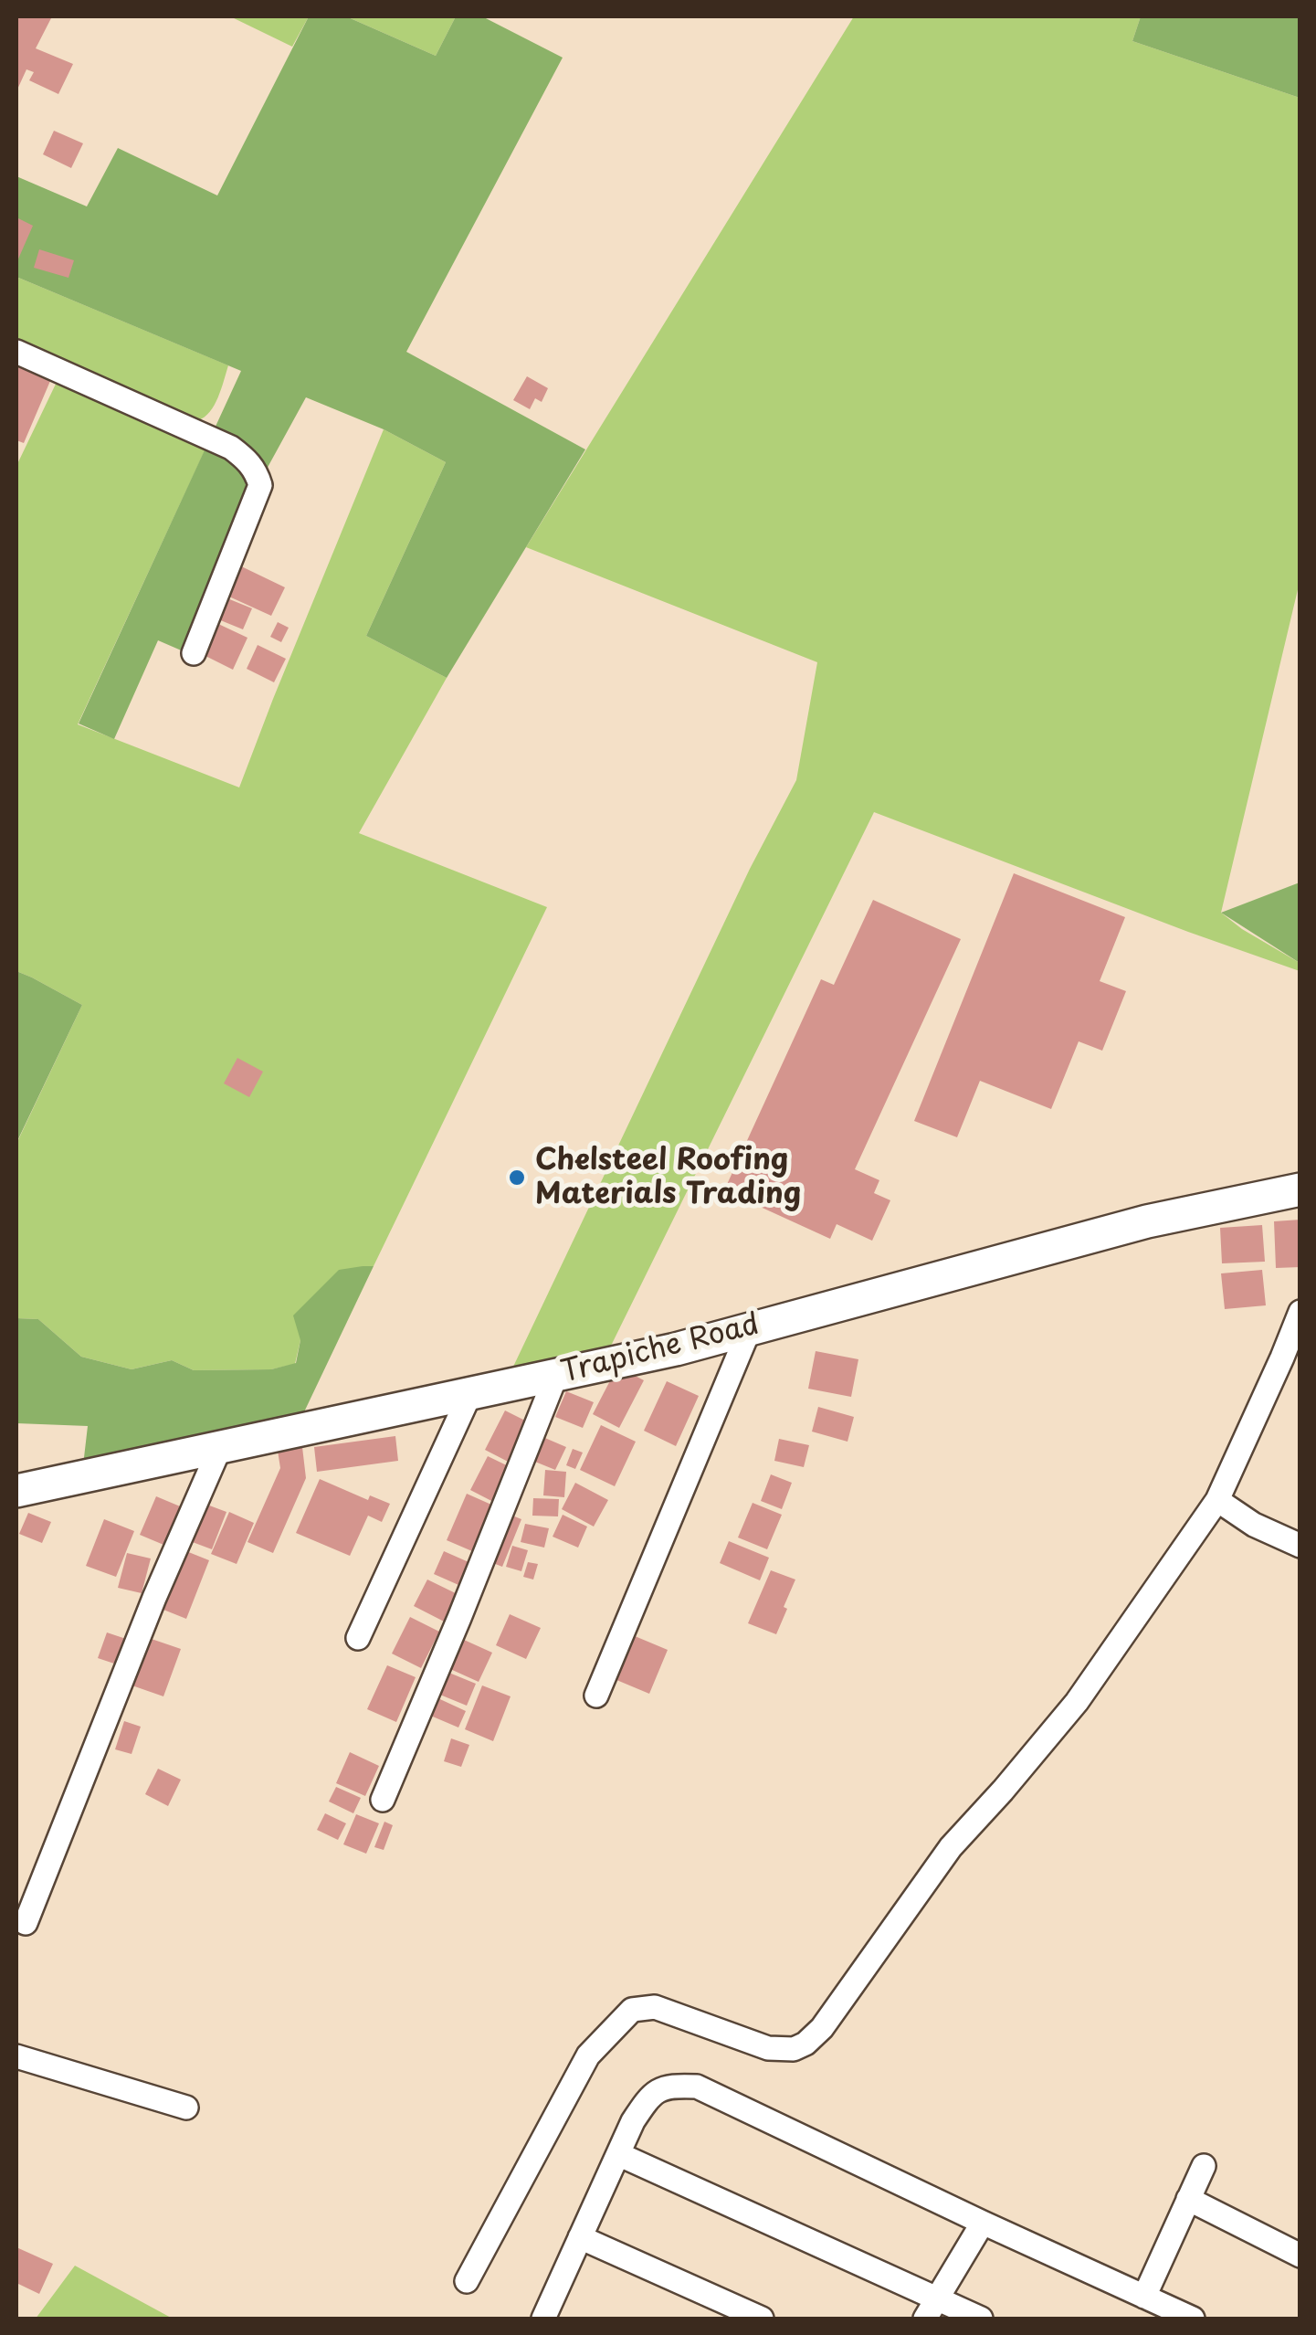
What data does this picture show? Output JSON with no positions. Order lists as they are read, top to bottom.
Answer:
{
  "streets": {
    "street": ["Trapiche Road"]
  },
  "places": ["Chelsteel Roofing Materials Trading"]
}
